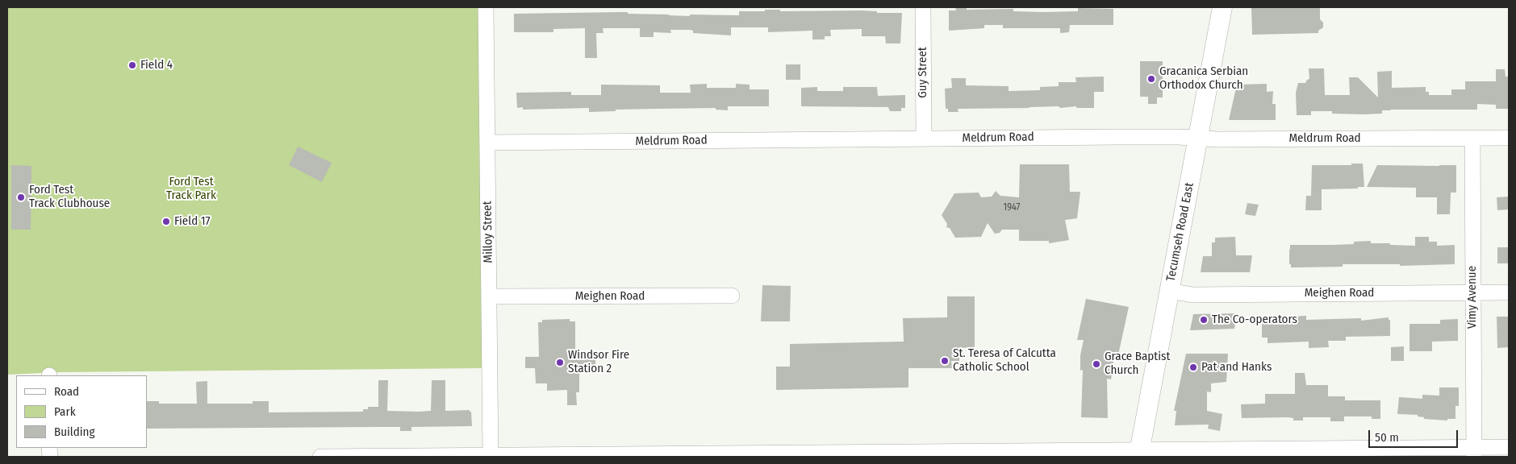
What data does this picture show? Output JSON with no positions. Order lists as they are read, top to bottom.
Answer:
{
  "streets": {
    "main road": ["Tecumseh Road East"],
    "street": [
      "Guy Street",
      "Meldrum Road",
      "Milloy Street",
      "Meighen Road",
      "Vimy Avenue"
    ]
  },
  "crossings": [
    ["Guy Street", "Meldrum Road"],
    ["Meldrum Road", "Milloy Street"],
    ["Meldrum Road", "Tecumseh Road East"],
    ["Meldrum Road", "Vimy Avenue"],
    ["Milloy Street", "Meighen Road"],
    ["Tecumseh Road East", "Meighen Road"],
    ["Meighen Road", "Vimy Avenue"]
  ],
  "parks": ["Ford Test Track Park"],
  "places": [
    "Field 4",
    "Gracanica Serbian Orthodox Church",
    "Ford Test Track Clubhouse",
    "Field 17",
    "The Co-operators",
    "St. Teresa of Calcutta Catholic School",
    "Windsor Fire Station 2",
    "Grace Baptist Church",
    "Pat and Hanks"
  ],
  "house_numbers": ["1947"],
  "legend": ["Road", "Park", "Building"],
  "scale_bar": "50 m"
}
